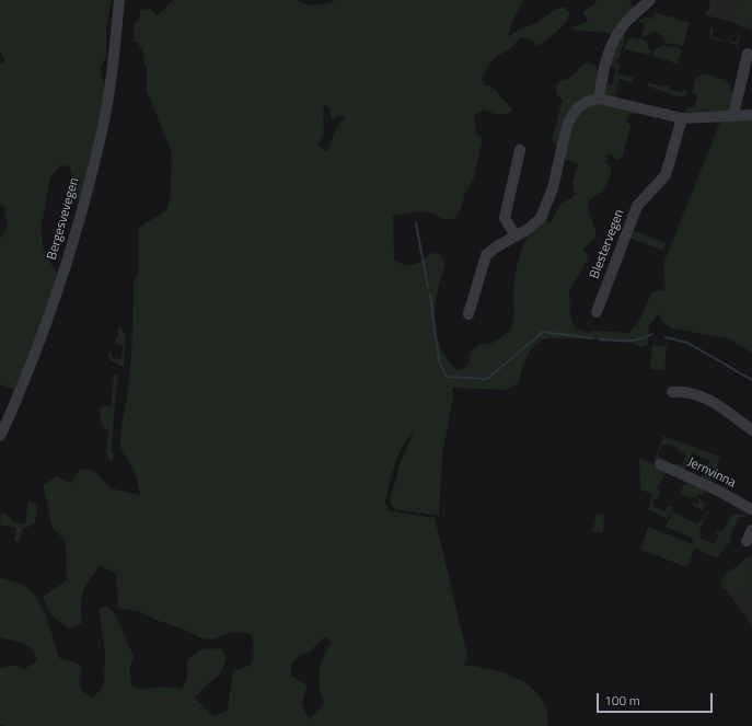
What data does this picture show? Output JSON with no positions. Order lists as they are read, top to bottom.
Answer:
{
  "streets": {
    "street": ["Bergesvevegen", "Blestervegen", "Jernvinna"]
  },
  "scale_bar": "100 m"
}
